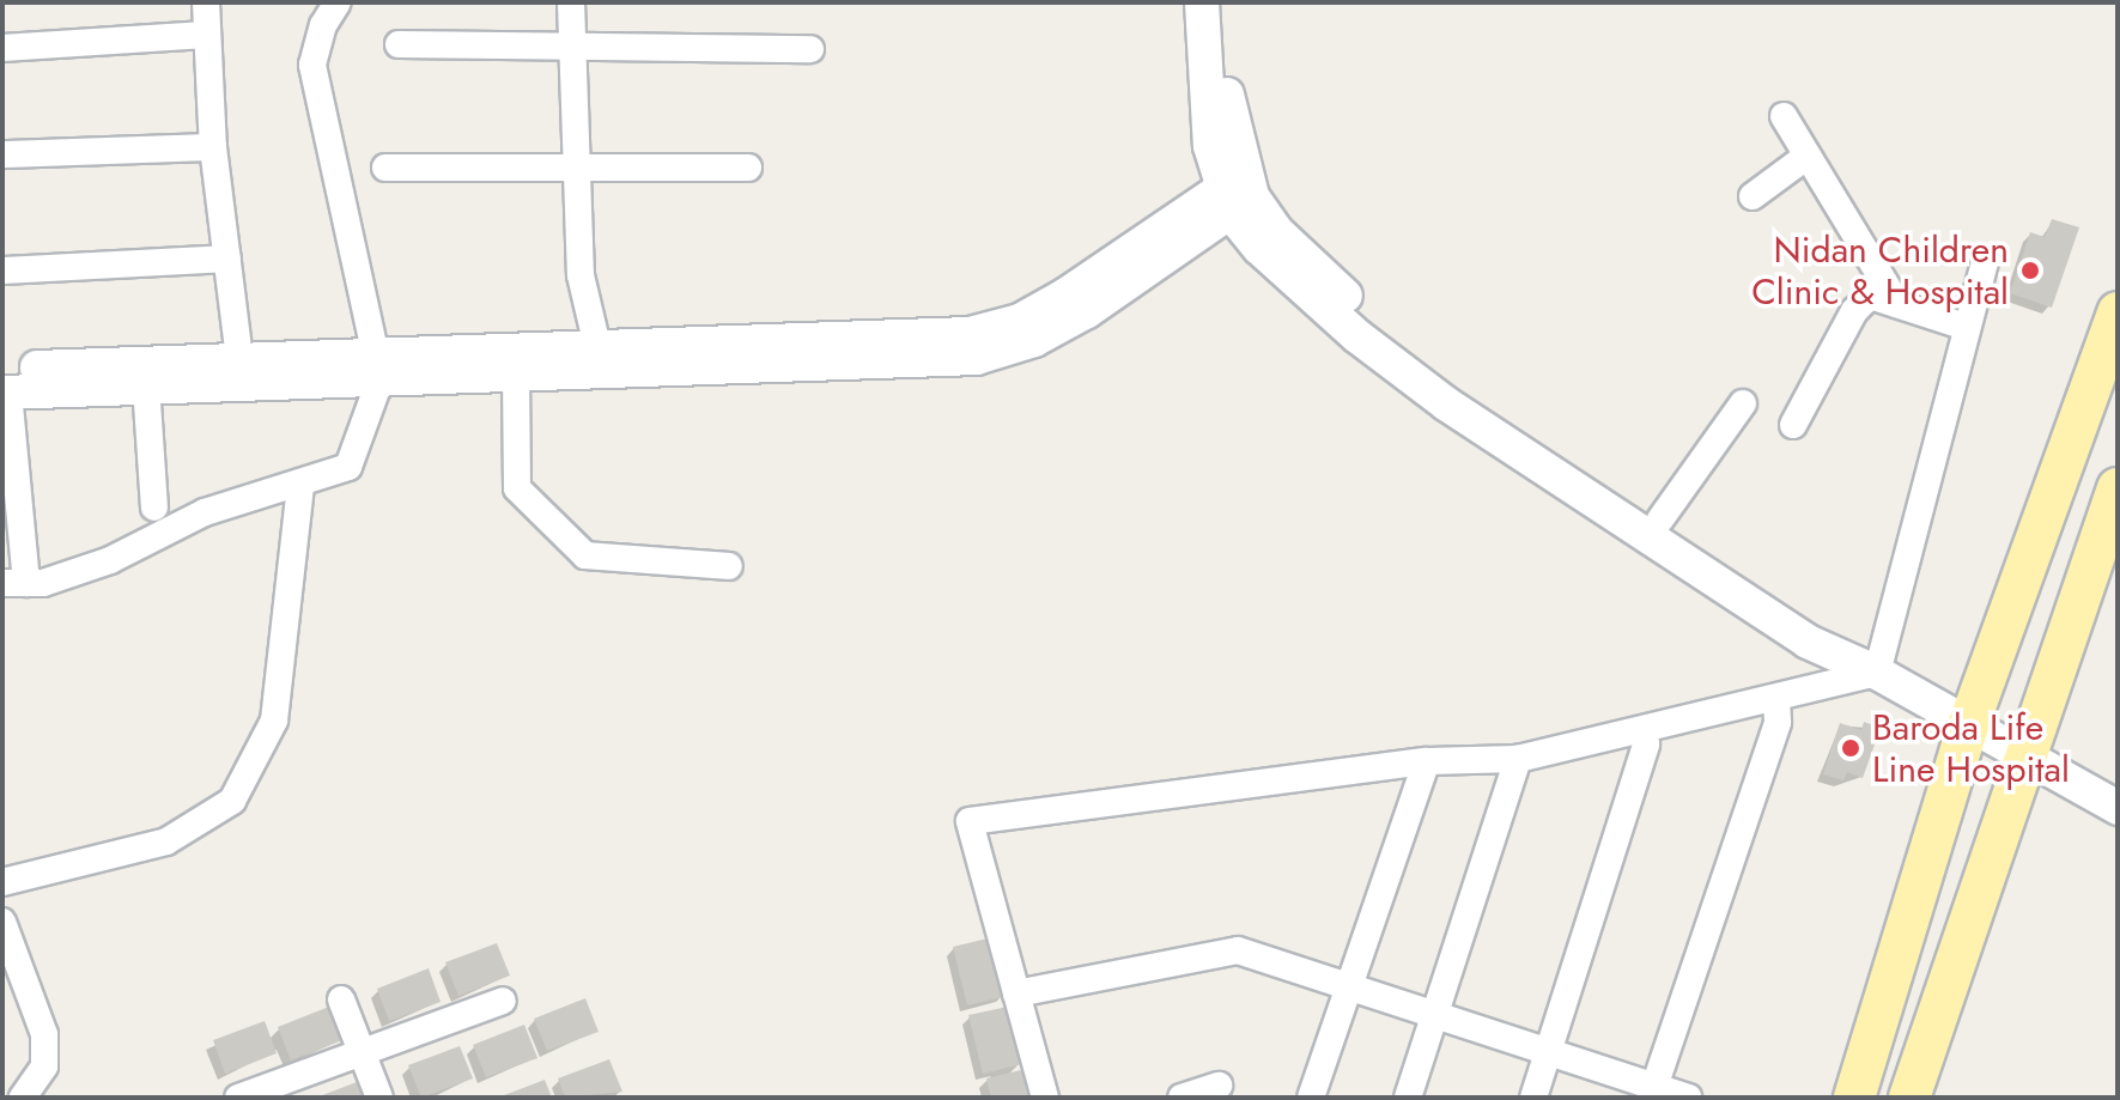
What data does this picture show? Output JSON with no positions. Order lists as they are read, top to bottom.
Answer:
{
  "places": ["Nidan Children Clinic & Hospital", "Baroda Life Line Hospital"]
}
